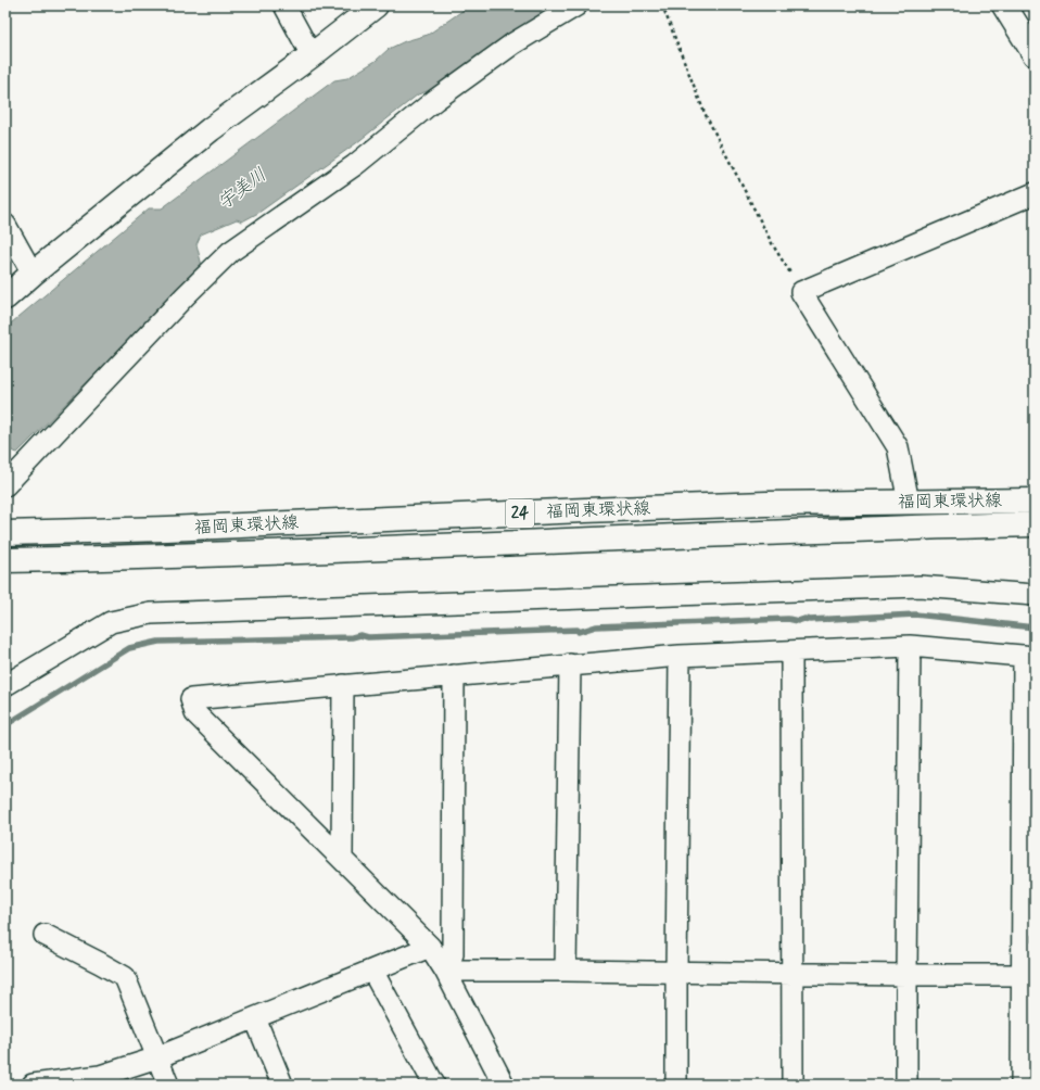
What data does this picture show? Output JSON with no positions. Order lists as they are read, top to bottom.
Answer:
{
  "streets": {
    "main road": ["福岡東環状線", "24"]
  },
  "water": ["宇美川"]
}
